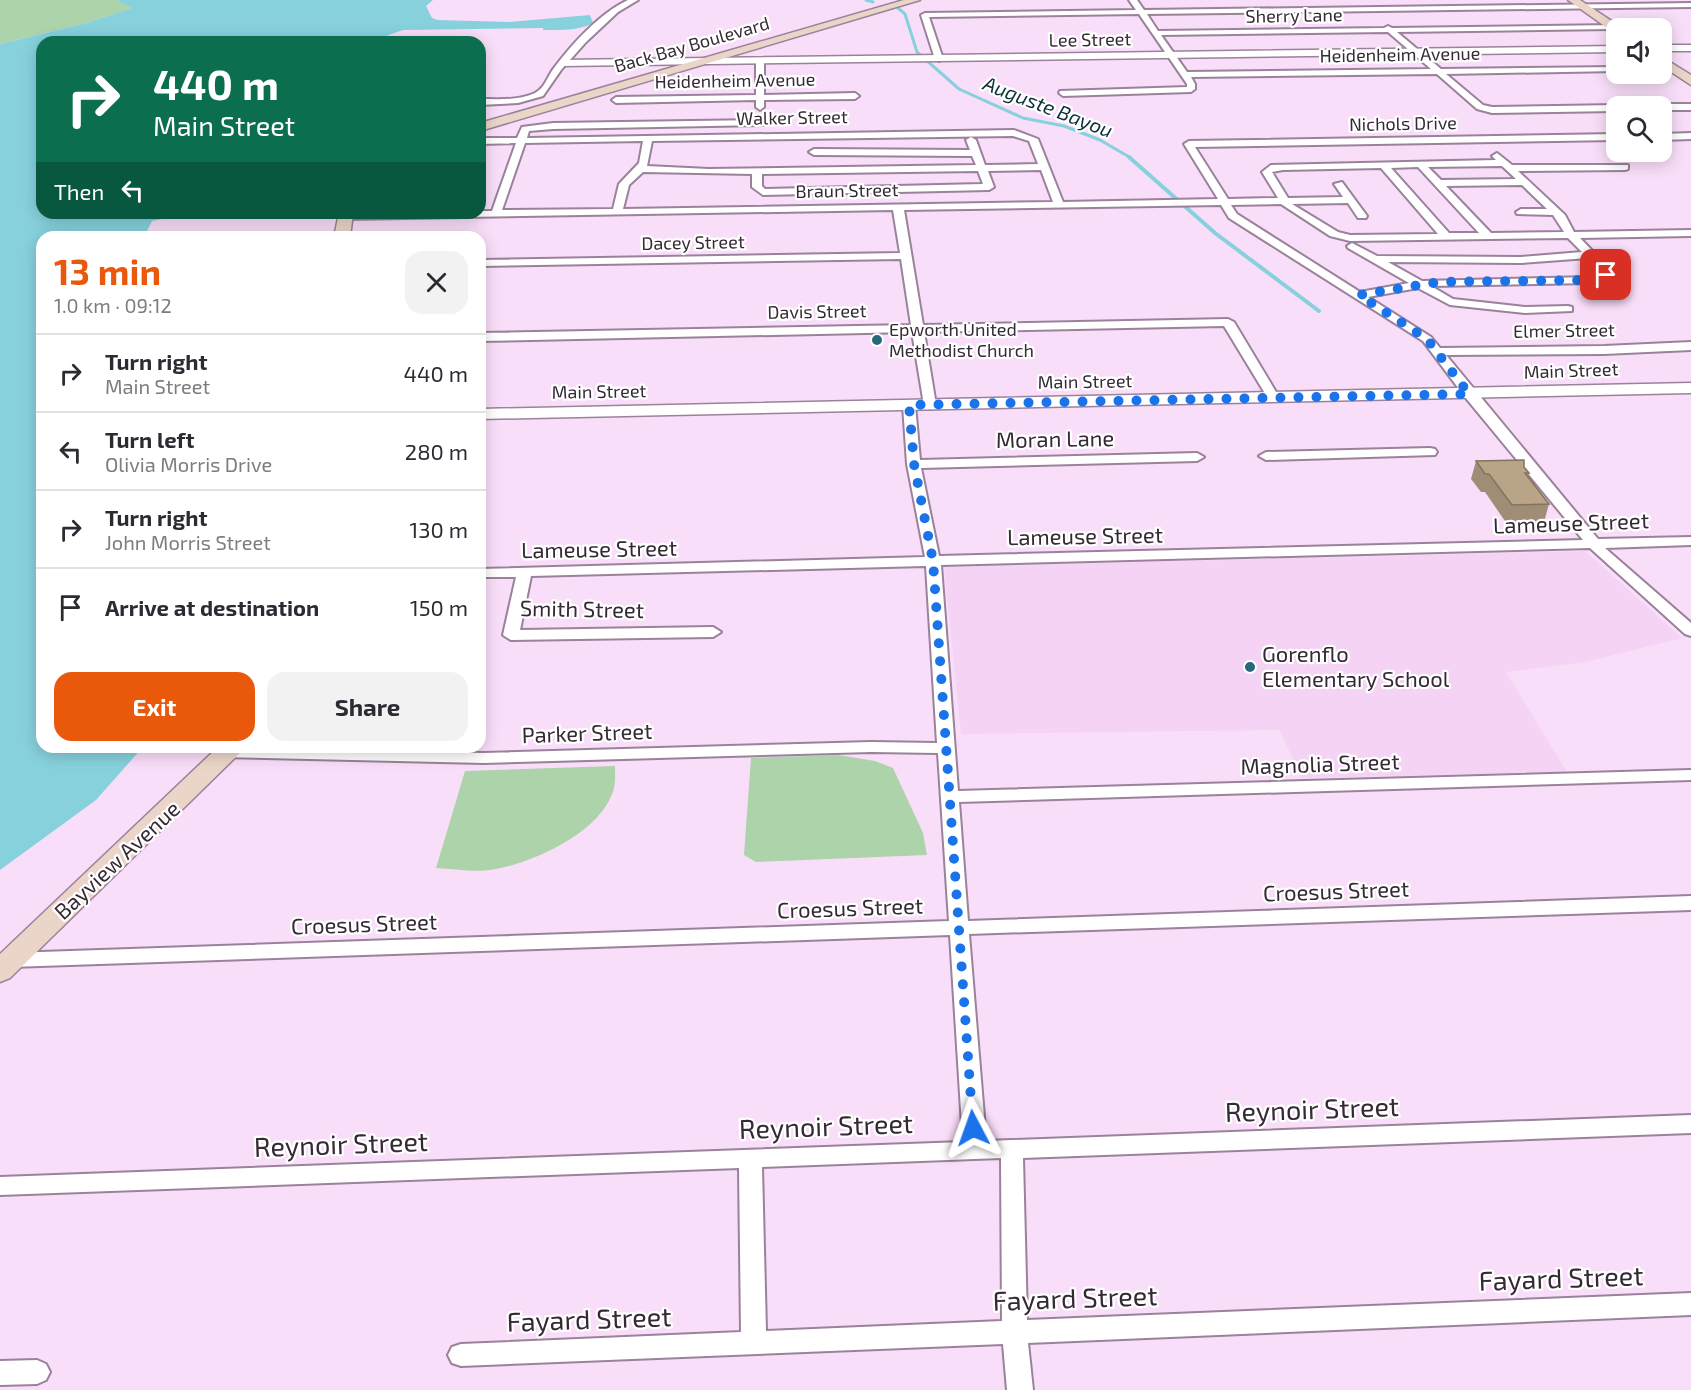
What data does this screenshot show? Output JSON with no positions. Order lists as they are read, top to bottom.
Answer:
{
  "streets": {
    "main road": ["Back Bay Boulevard", "Bayview Avenue"],
    "street": [
      "Sherry Lane",
      "Lee Street",
      "Heidenheim Avenue",
      "Walker Street",
      "Nichols Drive",
      "Braun Street",
      "Dacey Street",
      "Davis Street",
      "Elmer Street",
      "Main Street",
      "Moran Lane",
      "Lameuse Street",
      "Smith Street",
      "Parker Street",
      "Magnolia Street",
      "Croesus Street",
      "Reynoir Street",
      "Fayard Street"
    ]
  },
  "crossings": [
    ["Lee Street", "Back Bay Boulevard"],
    ["Walker Street", "Braun Street"],
    ["Nichols Drive", "Braun Street"],
    ["Davis Street", "Main Street"],
    ["Lameuse Street", "Smith Street"],
    ["Bayview Avenue", "Croesus Street"]
  ],
  "water": ["Auguste Bayou"],
  "places": ["Epworth United Methodist Church", "Gorenflo Elementary School"],
  "page": {
    "turn": ["440 m", "Main Street"],
    "then": "Then",
    "heading": ["13 min", "1.0 km · 09:12"],
    "list": [
      {
        "name": "Turn right",
        "note": "Main Street",
        "value": "440 m"
      },
      {
        "name": "Turn left",
        "note": "Olivia Morris Drive",
        "value": "280 m"
      },
      {
        "name": "Turn right",
        "note": "John Morris Street",
        "value": "130 m"
      },
      {
        "name": "Arrive at destination",
        "value": "150 m"
      }
    ],
    "buttons": ["Exit", "Share"]
  }
}
